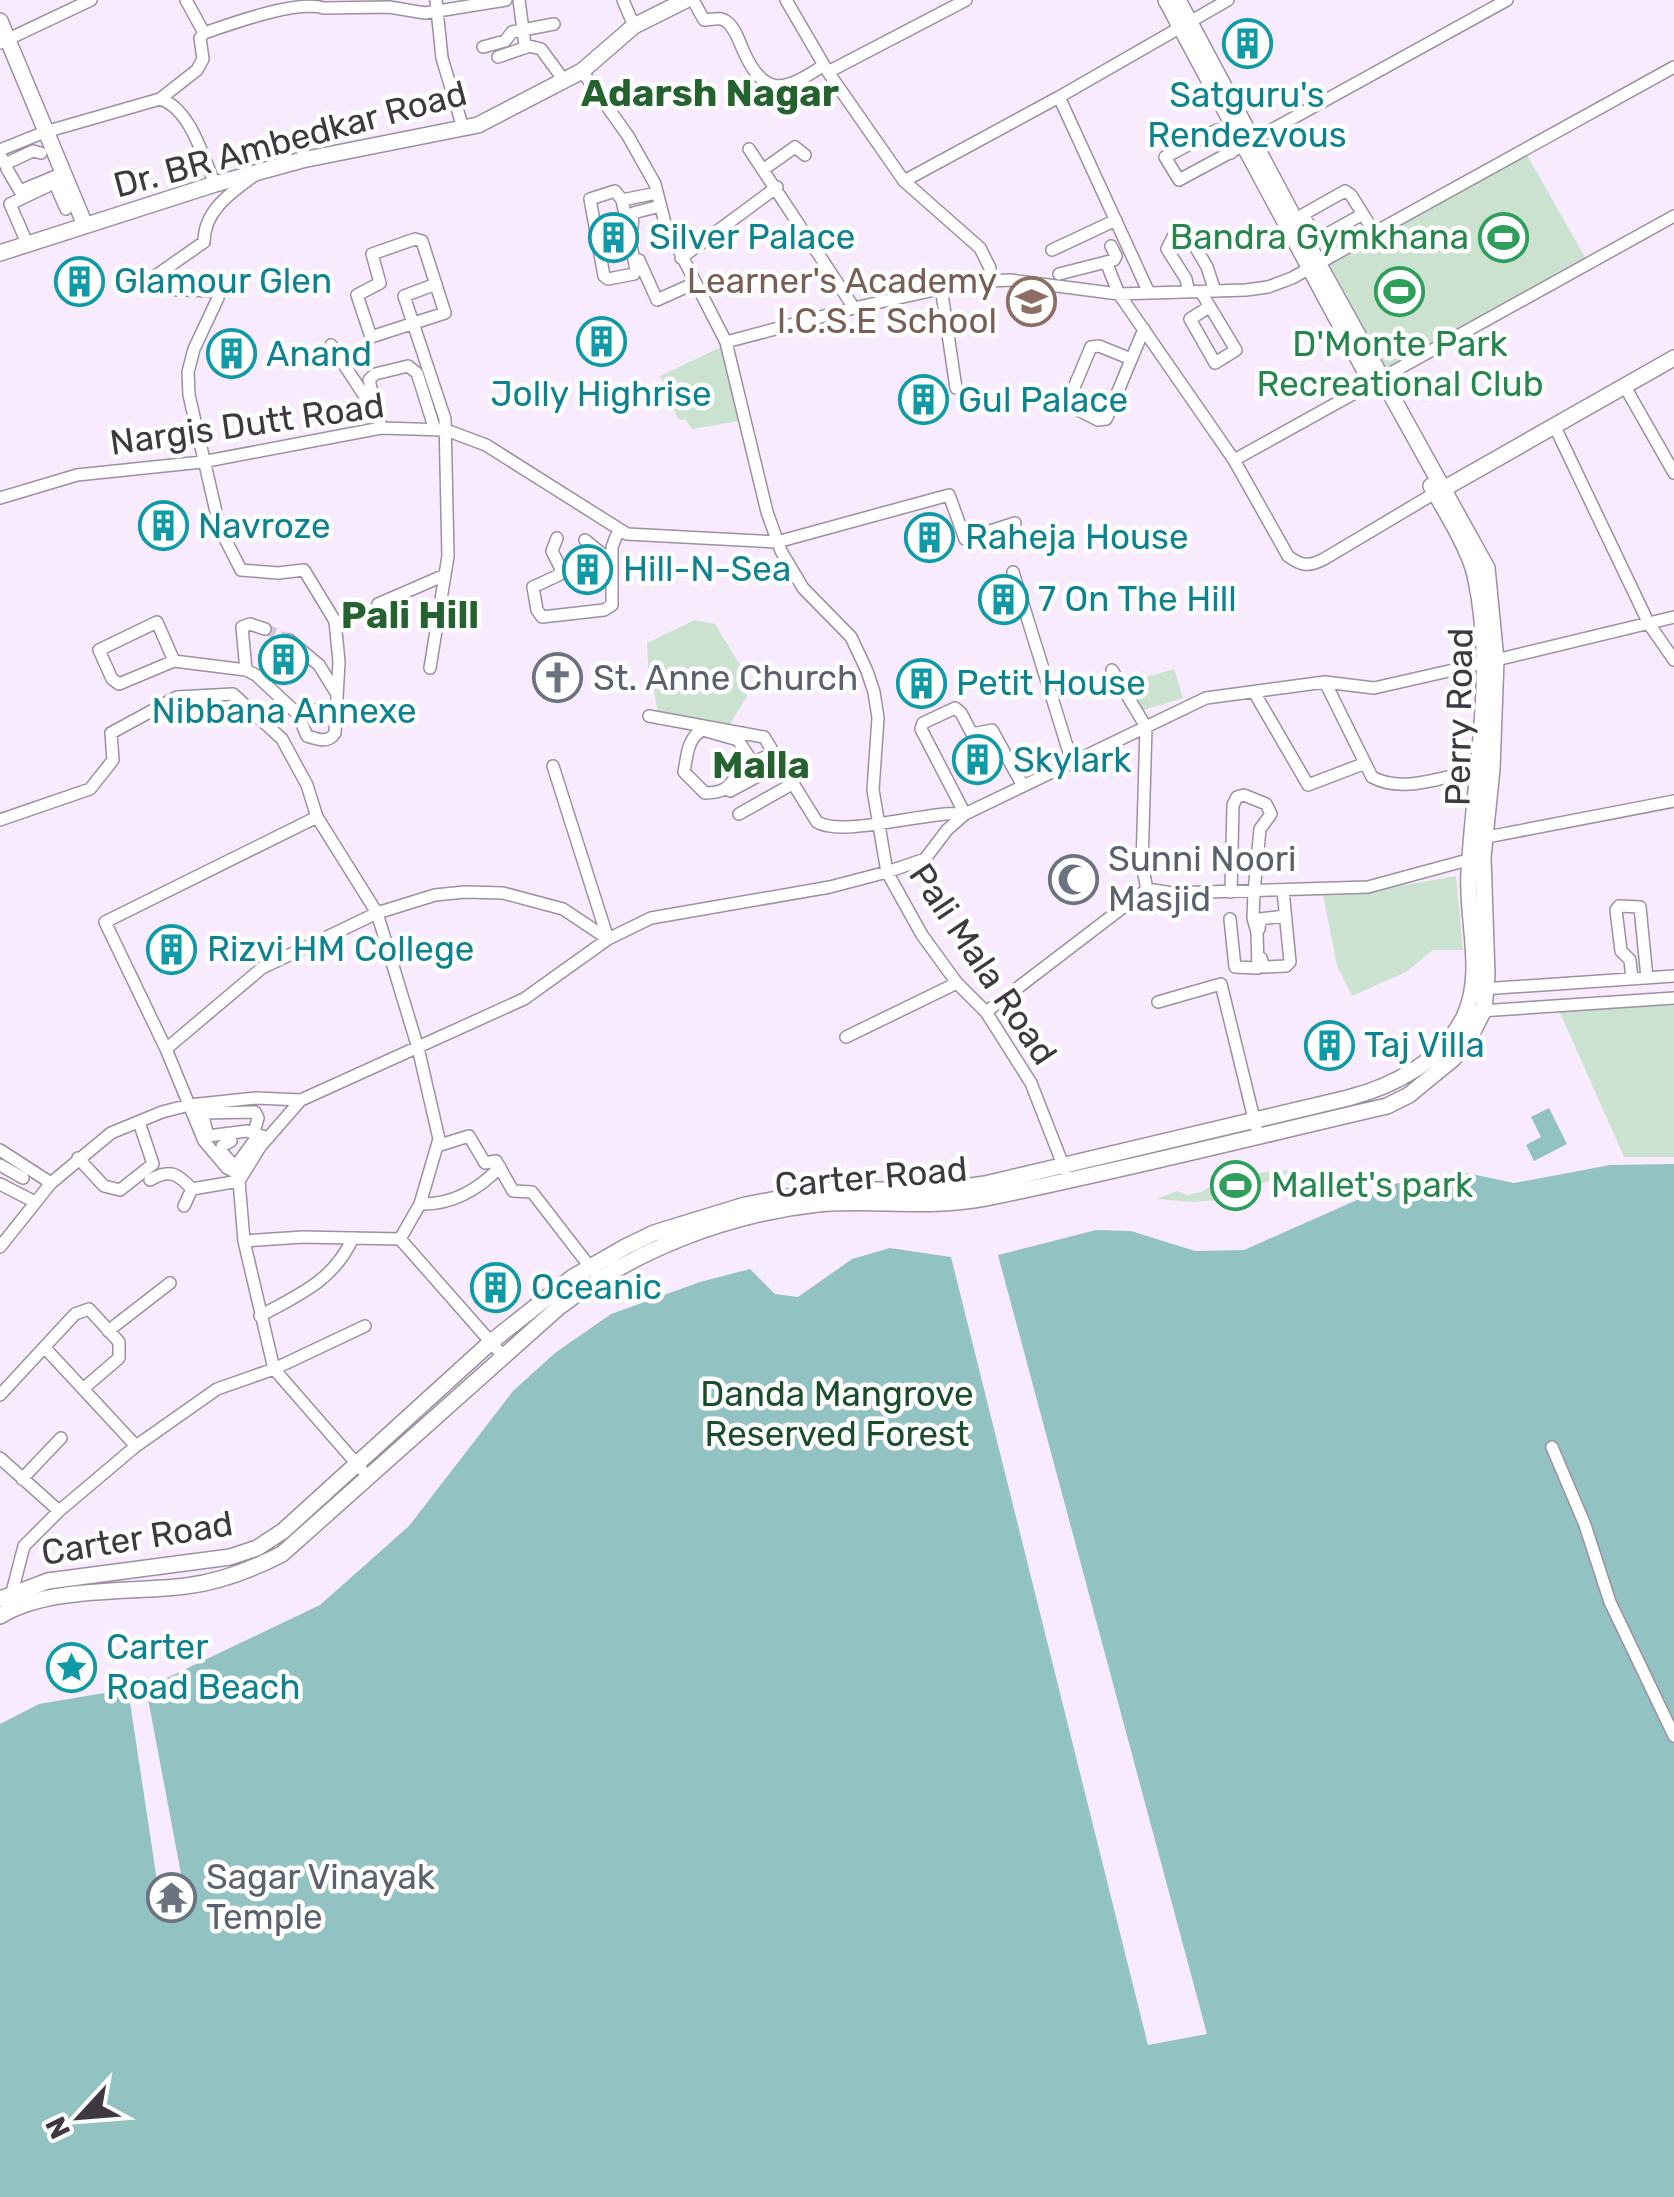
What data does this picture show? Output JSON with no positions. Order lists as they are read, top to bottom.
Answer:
{
  "streets": {
    "main road": ["Dr. BR Ambedkar Road", "Perry Road", "Carter Road"],
    "street": ["Nargis Dutt Road", "Pali Mala Road"]
  },
  "crossings": [
    ["Dr. BR Ambedkar Road", "Pali Mala Road"],
    ["Nargis Dutt Road", "Pali Mala Road"],
    ["Perry Road", "Carter Road"],
    ["Pali Mala Road", "Carter Road"]
  ],
  "districts": ["Adarsh Nagar", "Pali Hill", "Malla"],
  "parks": ["Danda Mangrove Reserved Forest"],
  "places": {
    "building": [
      "Satguru's Rendezvous",
      "Silver Palace",
      "Glamour Glen",
      "Jolly Highrise",
      "Anand",
      "Gul Palace",
      "Navroze",
      "Raheja House",
      "Hill-N-Sea",
      "7 On The Hill",
      "Nibbana Annexe",
      "Petit House",
      "Skylark",
      "Rizvi HM College",
      "Taj Villa",
      "Oceanic"
    ],
    "sports": ["Bandra Gymkhana", "D'Monte Park Recreational Club", "Mallet's park"],
    "school or university": ["Learner's Academy I.C.S.E School"],
    "church": ["St. Anne Church"],
    "mosque": ["Sunni Noori Masjid"],
    "place": ["Carter Road Beach"],
    "temple": ["Sagar Vinayak Temple"]
  },
  "north": "bottom left"
}
